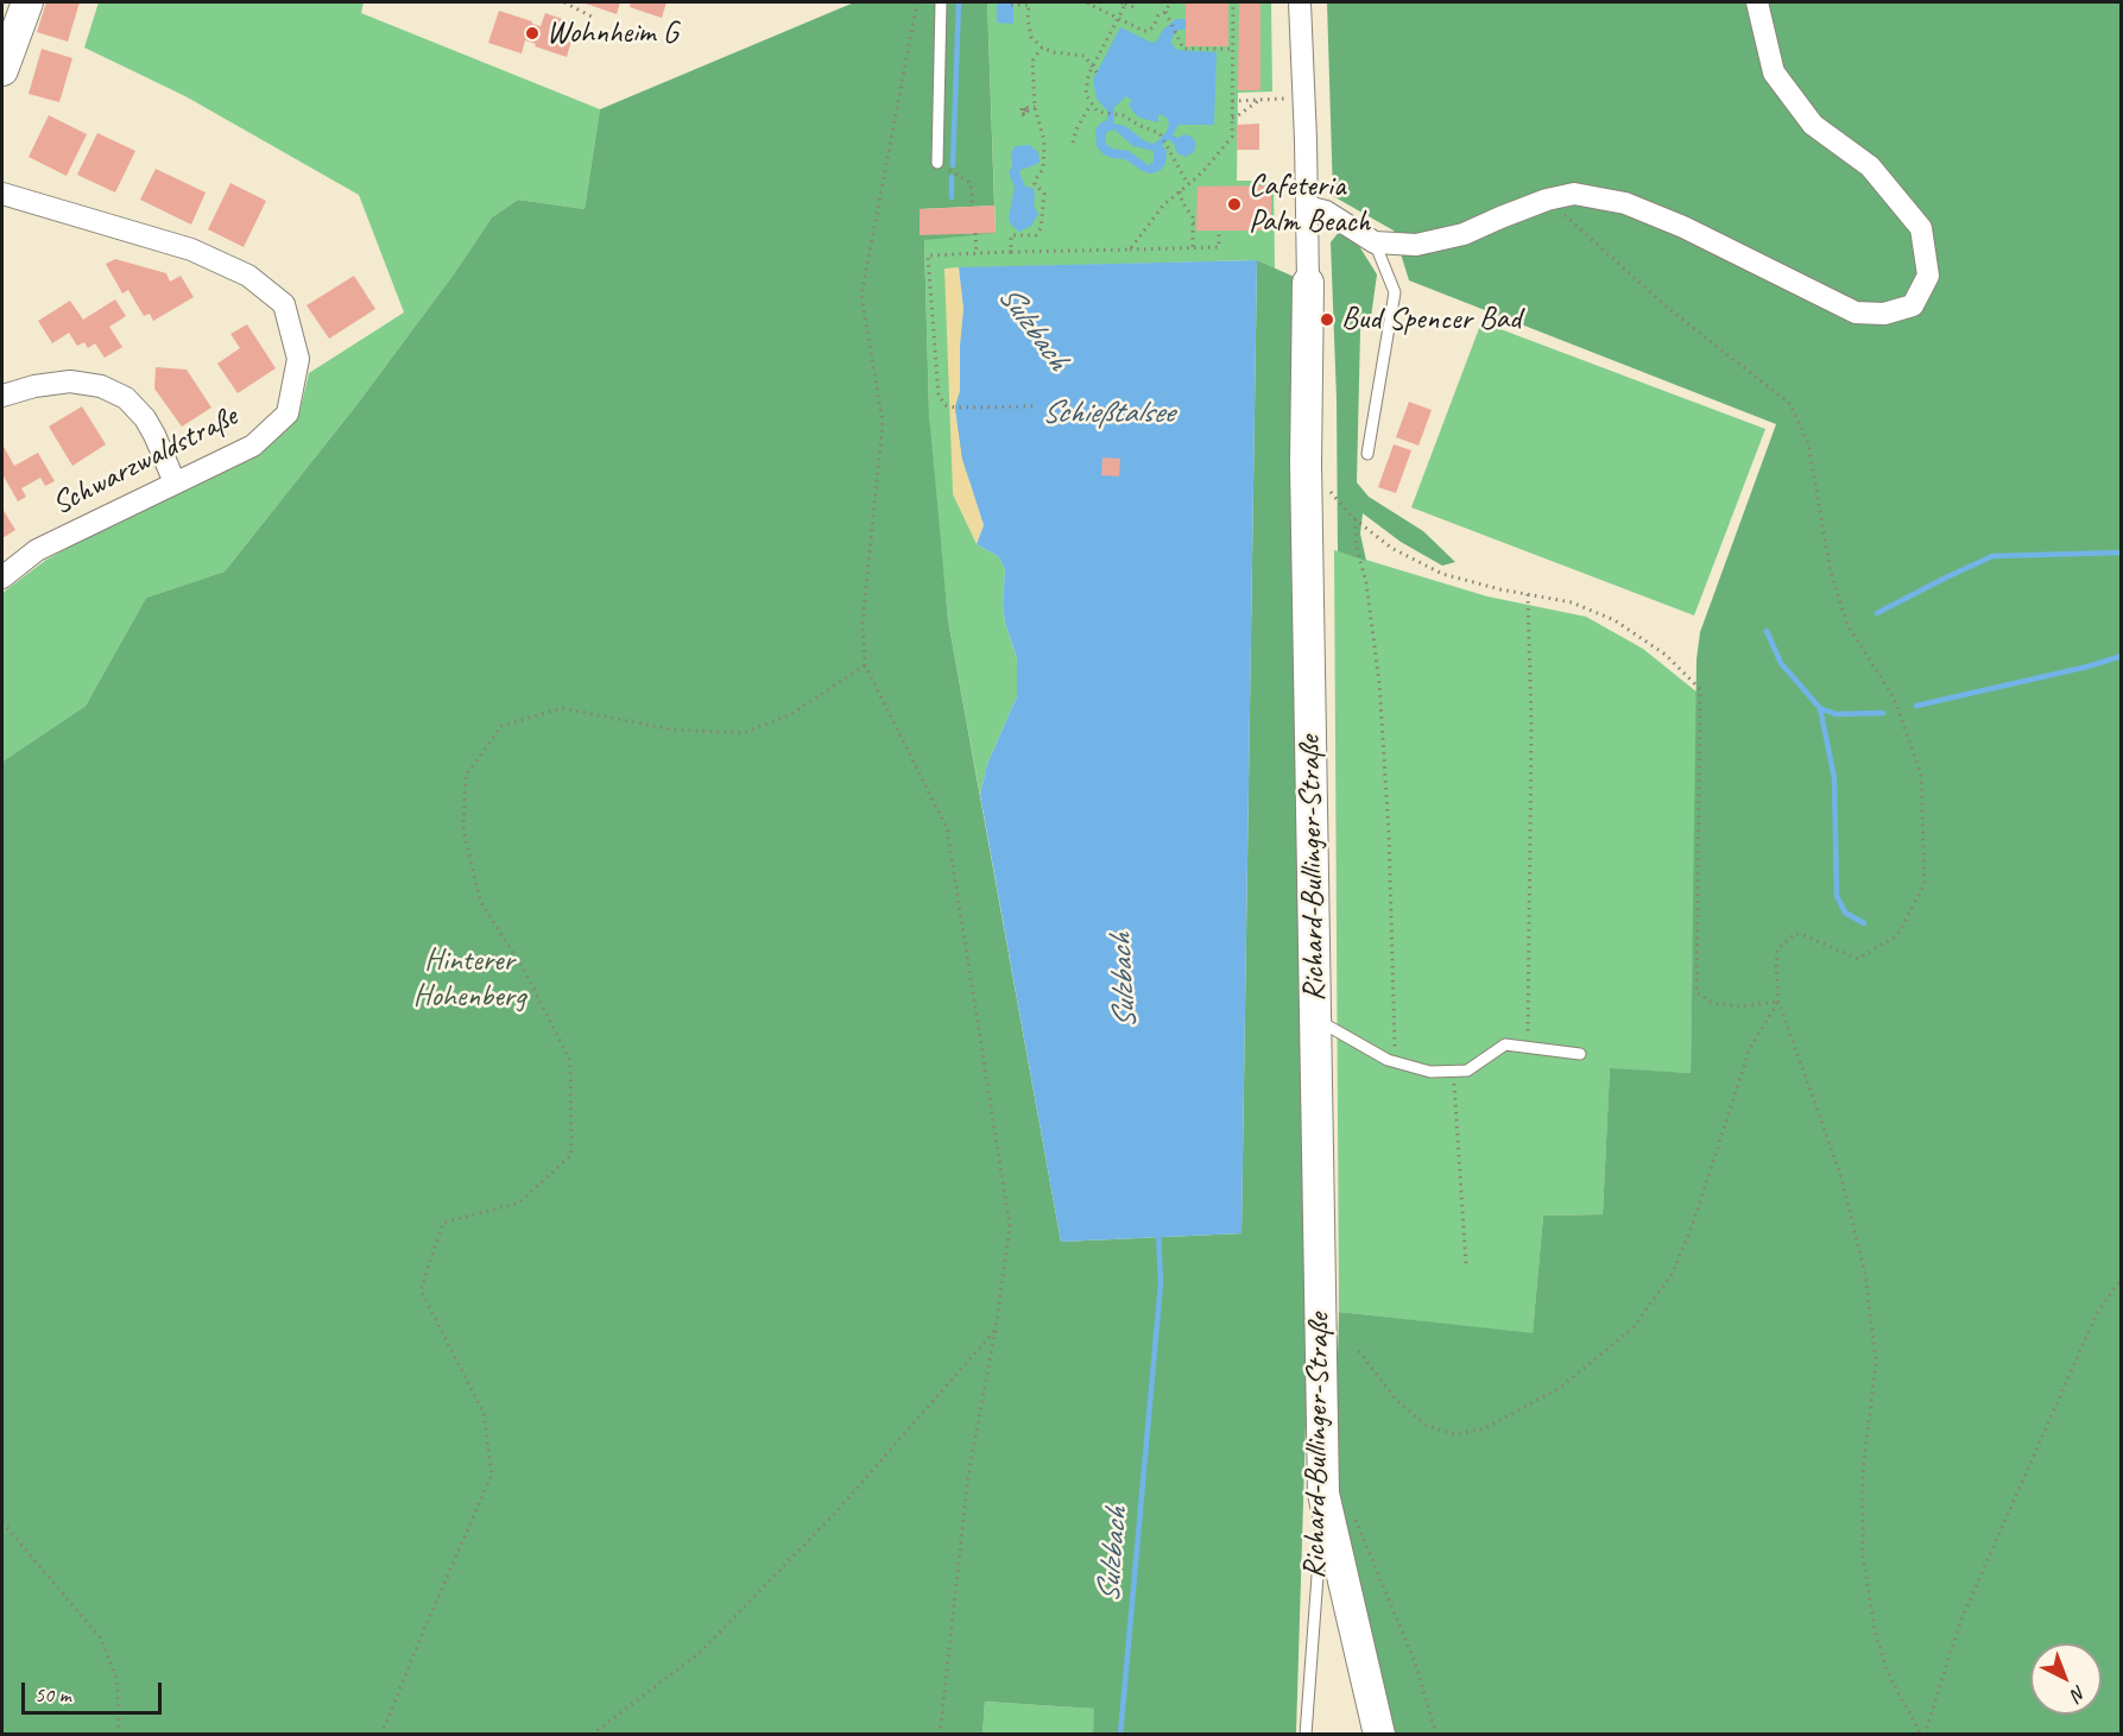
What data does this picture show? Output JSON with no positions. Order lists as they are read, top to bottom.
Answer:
{
  "streets": {
    "street": ["Schwarzwaldstraße", "Richard-Bullinger-Straße"]
  },
  "water": ["Sulzbach", "Schießtalsee"],
  "parks": ["Hinterer Hohenberg"],
  "places": ["Wohnheim G", "Cafeteria Palm Beach", "Bud Spencer Bad"],
  "scale_bar": "50 m",
  "north": "bottom right"
}
